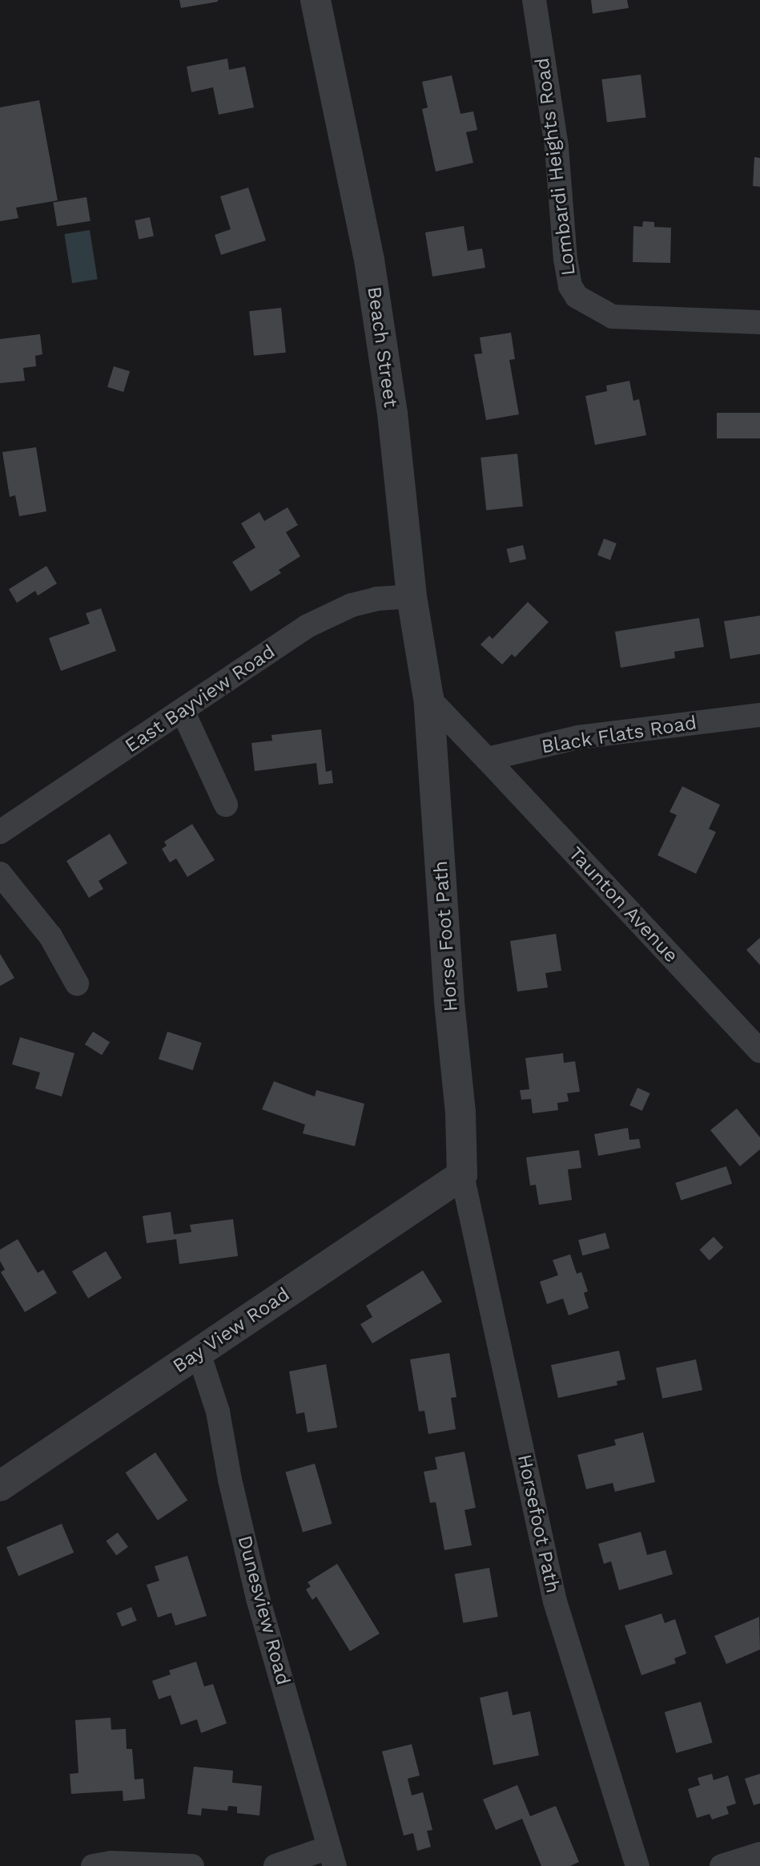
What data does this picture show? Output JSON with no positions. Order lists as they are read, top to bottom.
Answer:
{
  "streets": {
    "street": [
      "Lombardi Heights Road",
      "Beach Street",
      "East Bayview Road",
      "Black Flats Road",
      "Taunton Avenue",
      "Horse Foot Path",
      "Bay View Road",
      "Horsefoot Path",
      "Dunesview Road"
    ]
  },
  "crossings": [
    ["Beach Street", "East Bayview Road"],
    ["Beach Street", "Horse Foot Path"],
    ["Black Flats Road", "Taunton Avenue"],
    ["Horse Foot Path", "Bay View Road"],
    ["Horse Foot Path", "Horsefoot Path"],
    ["Bay View Road", "Horsefoot Path"],
    ["Bay View Road", "Dunesview Road"]
  ]
}
